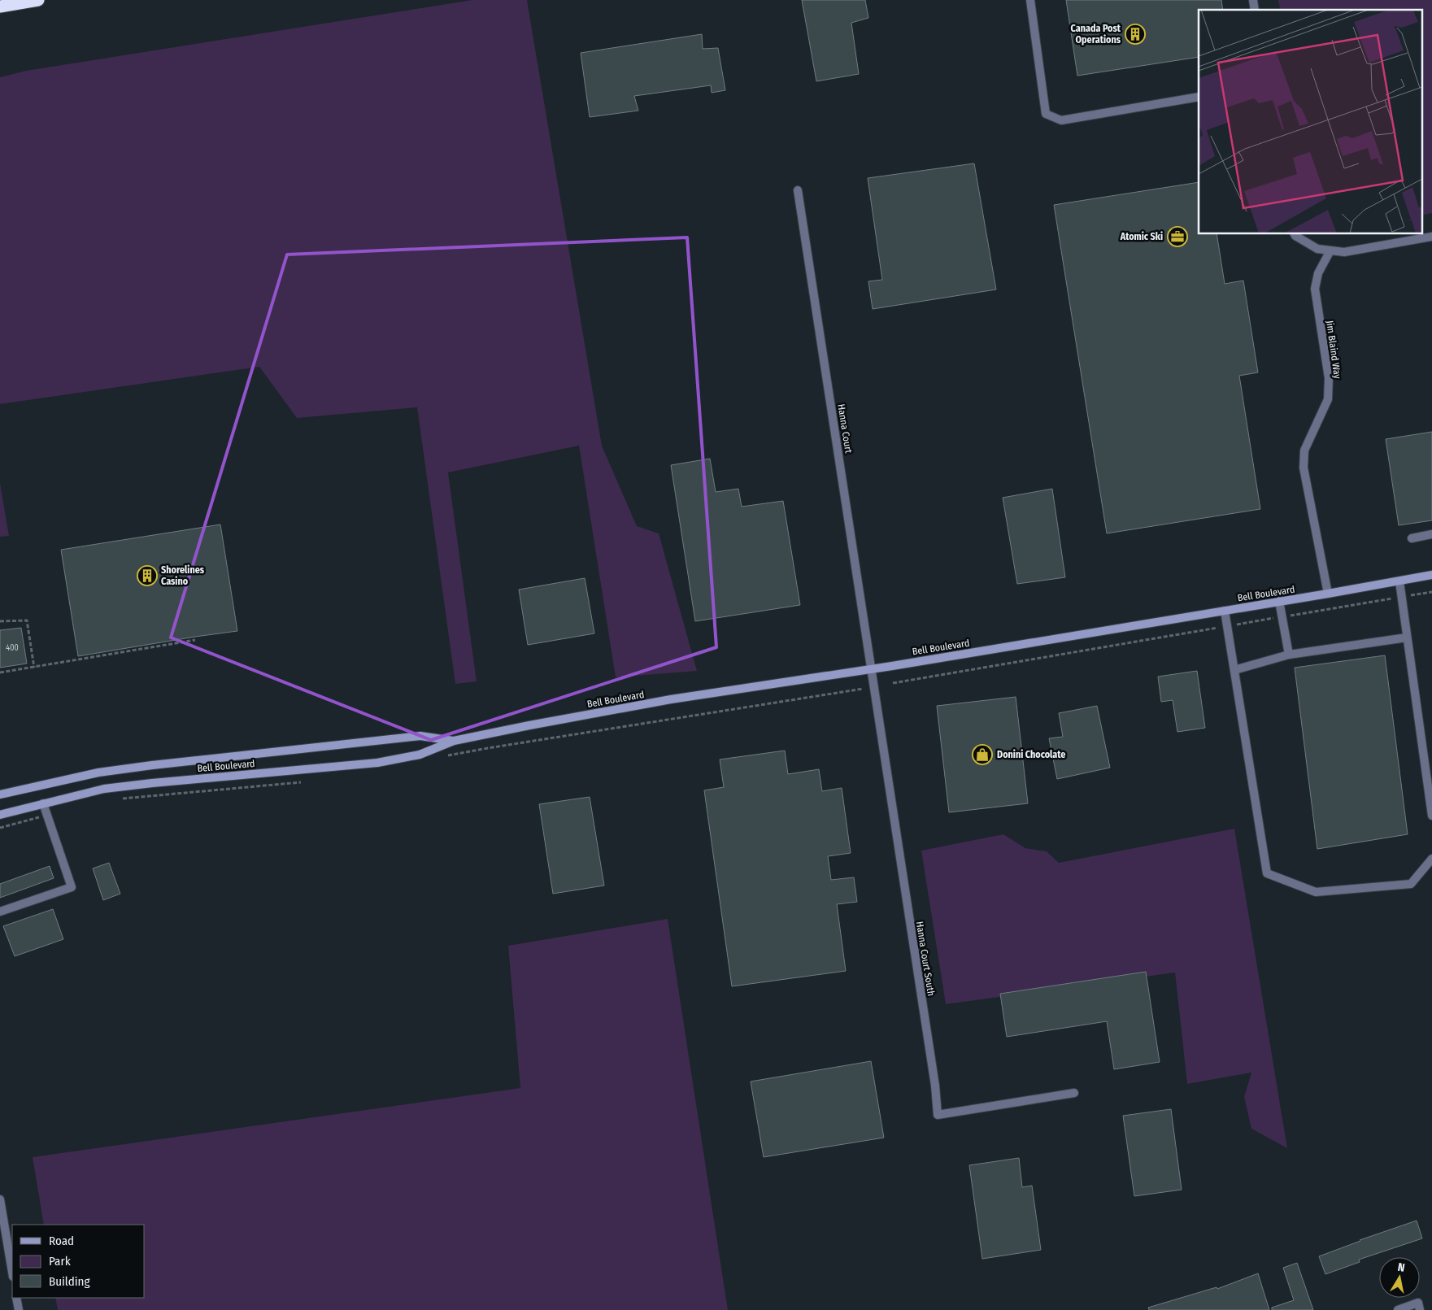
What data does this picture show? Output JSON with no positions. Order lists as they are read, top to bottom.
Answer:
{
  "streets": {
    "main road": ["Bell Boulevard"],
    "street": ["Jim Blaind Way", "Hanna Court", "Hanna Court South"]
  },
  "crossings": [
    ["Jim Blaind Way", "Bell Boulevard"],
    ["Hanna Court", "Bell Boulevard"],
    ["Hanna Court", "Hanna Court South"],
    ["Bell Boulevard", "Hanna Court South"]
  ],
  "places": {
    "building": ["Canada Post Operations", "Shorelines Casino"],
    "office": ["Atomic Ski"],
    "shop": ["Donini Chocolate"]
  },
  "house_numbers": ["400"],
  "legend": ["Road", "Park", "Building"],
  "north": "top"
}
